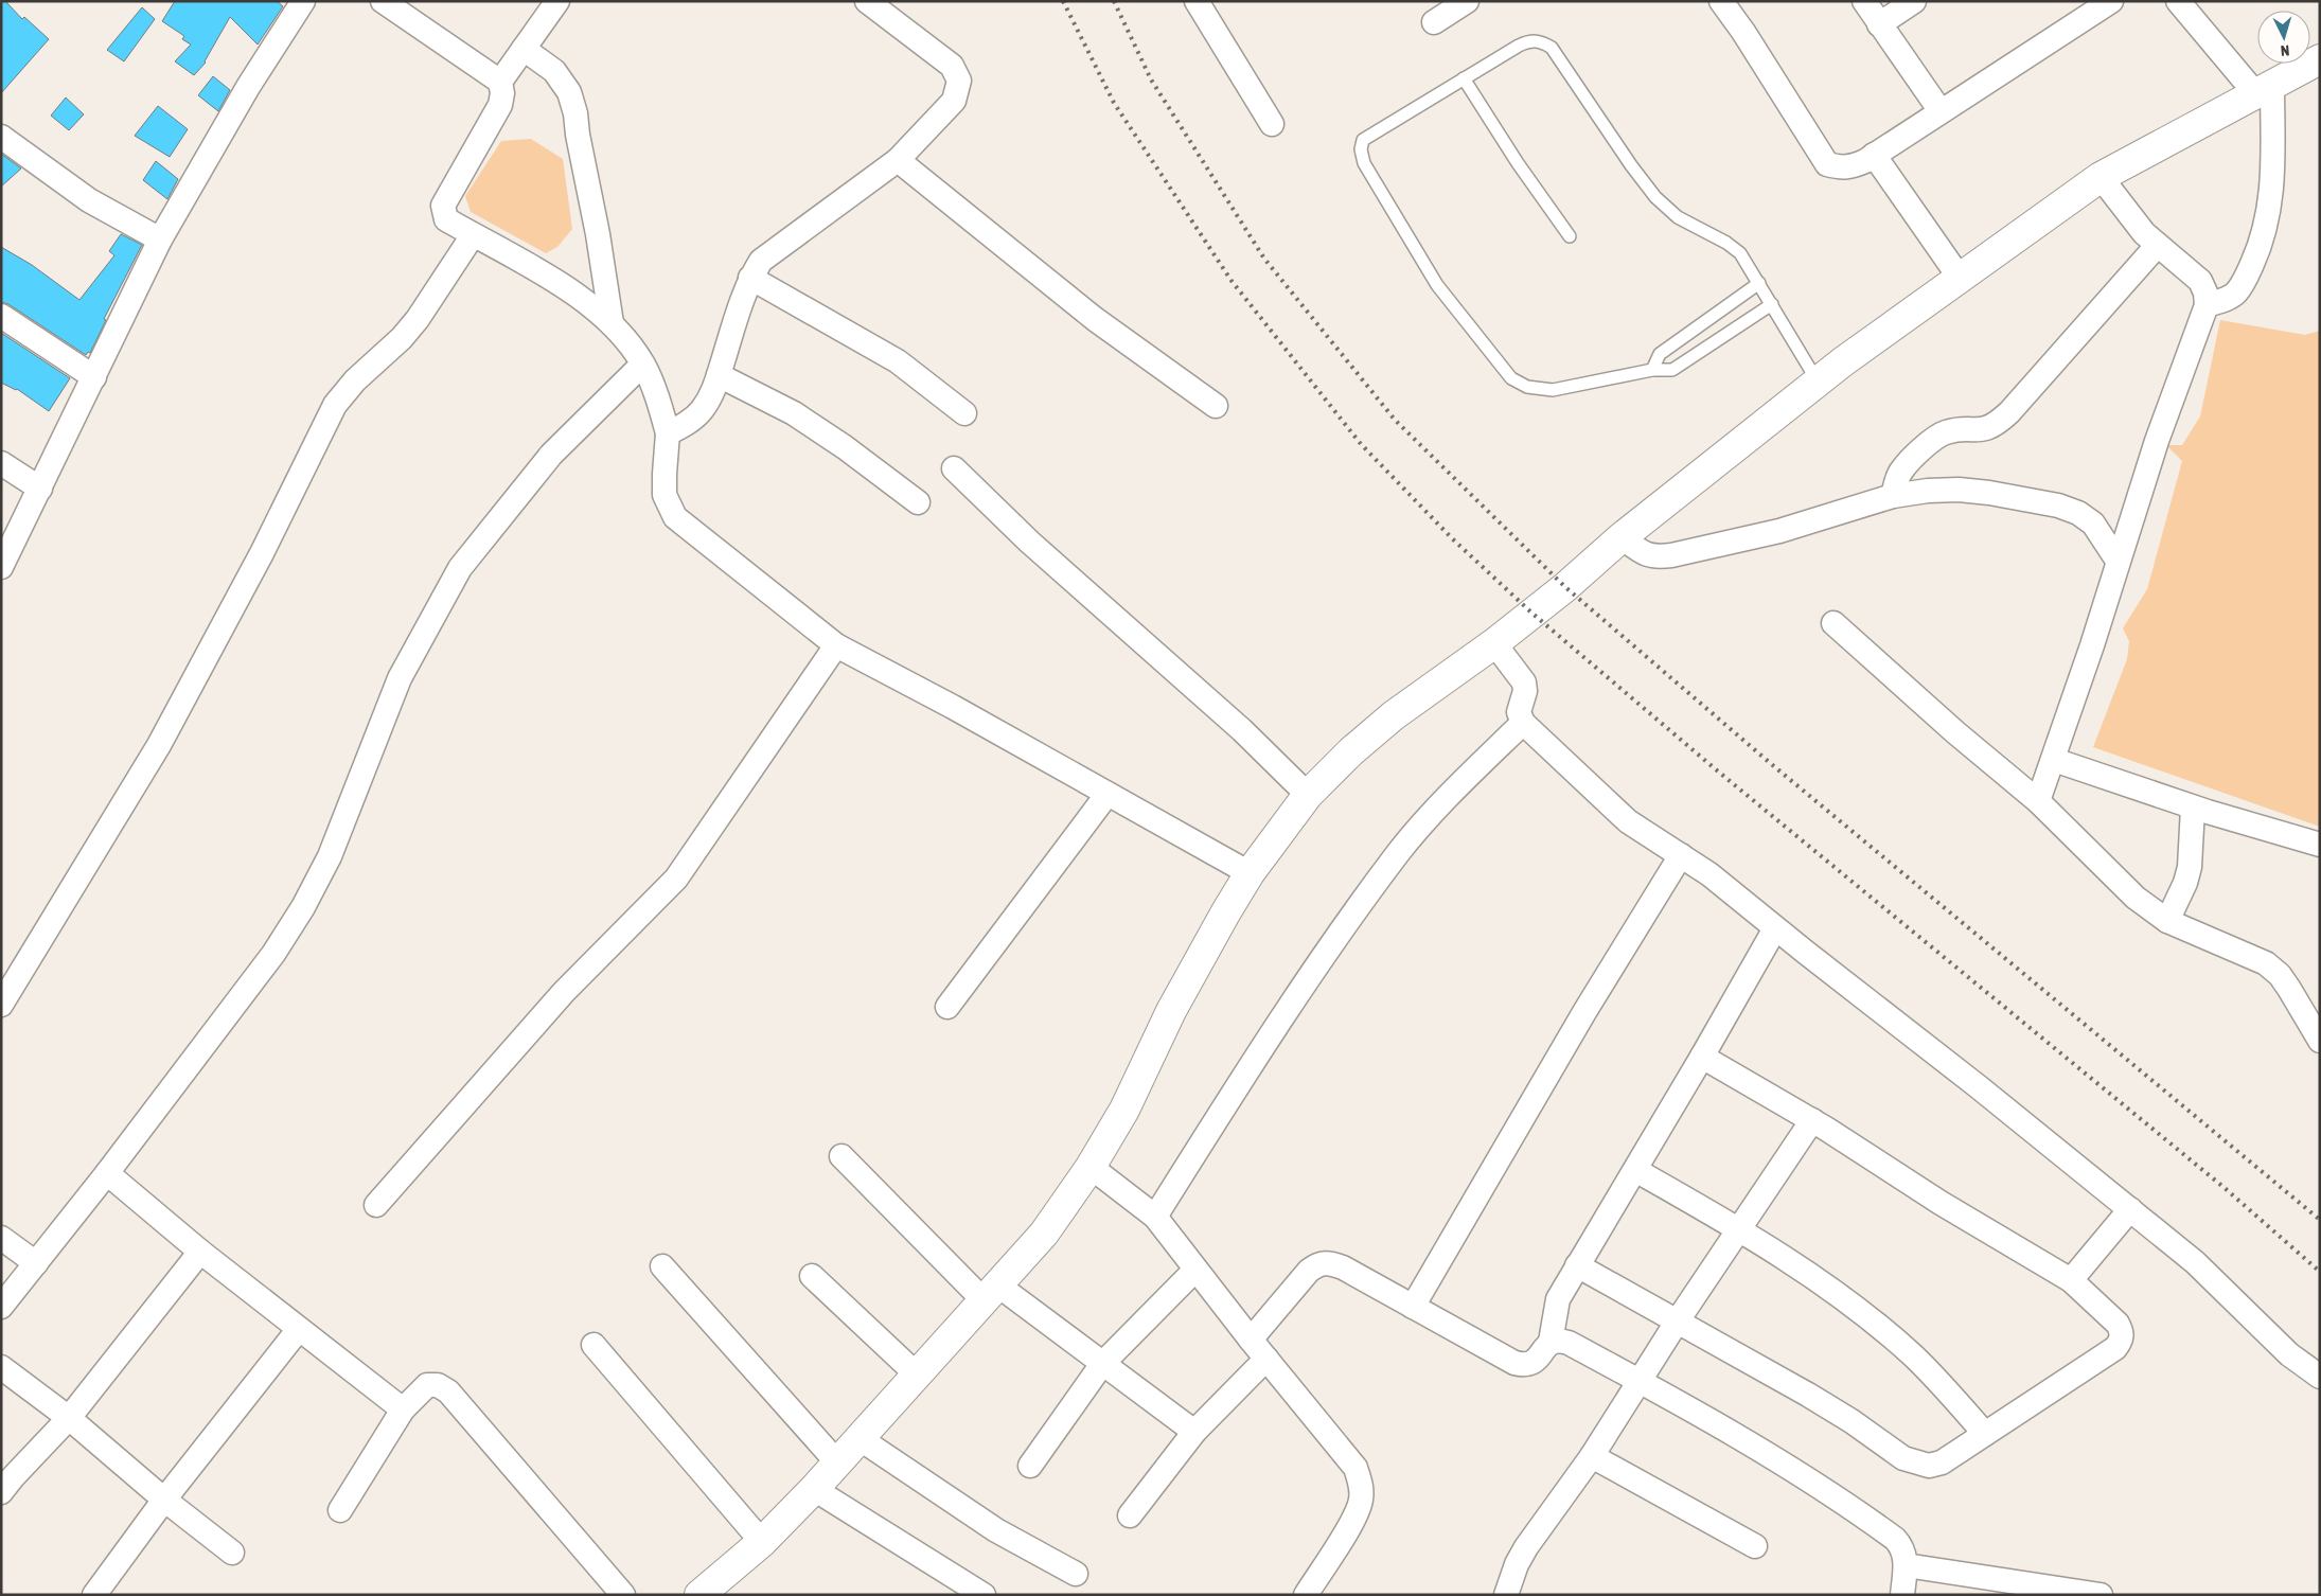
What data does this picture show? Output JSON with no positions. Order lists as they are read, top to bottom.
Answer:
{
  "north": "bottom"
}
